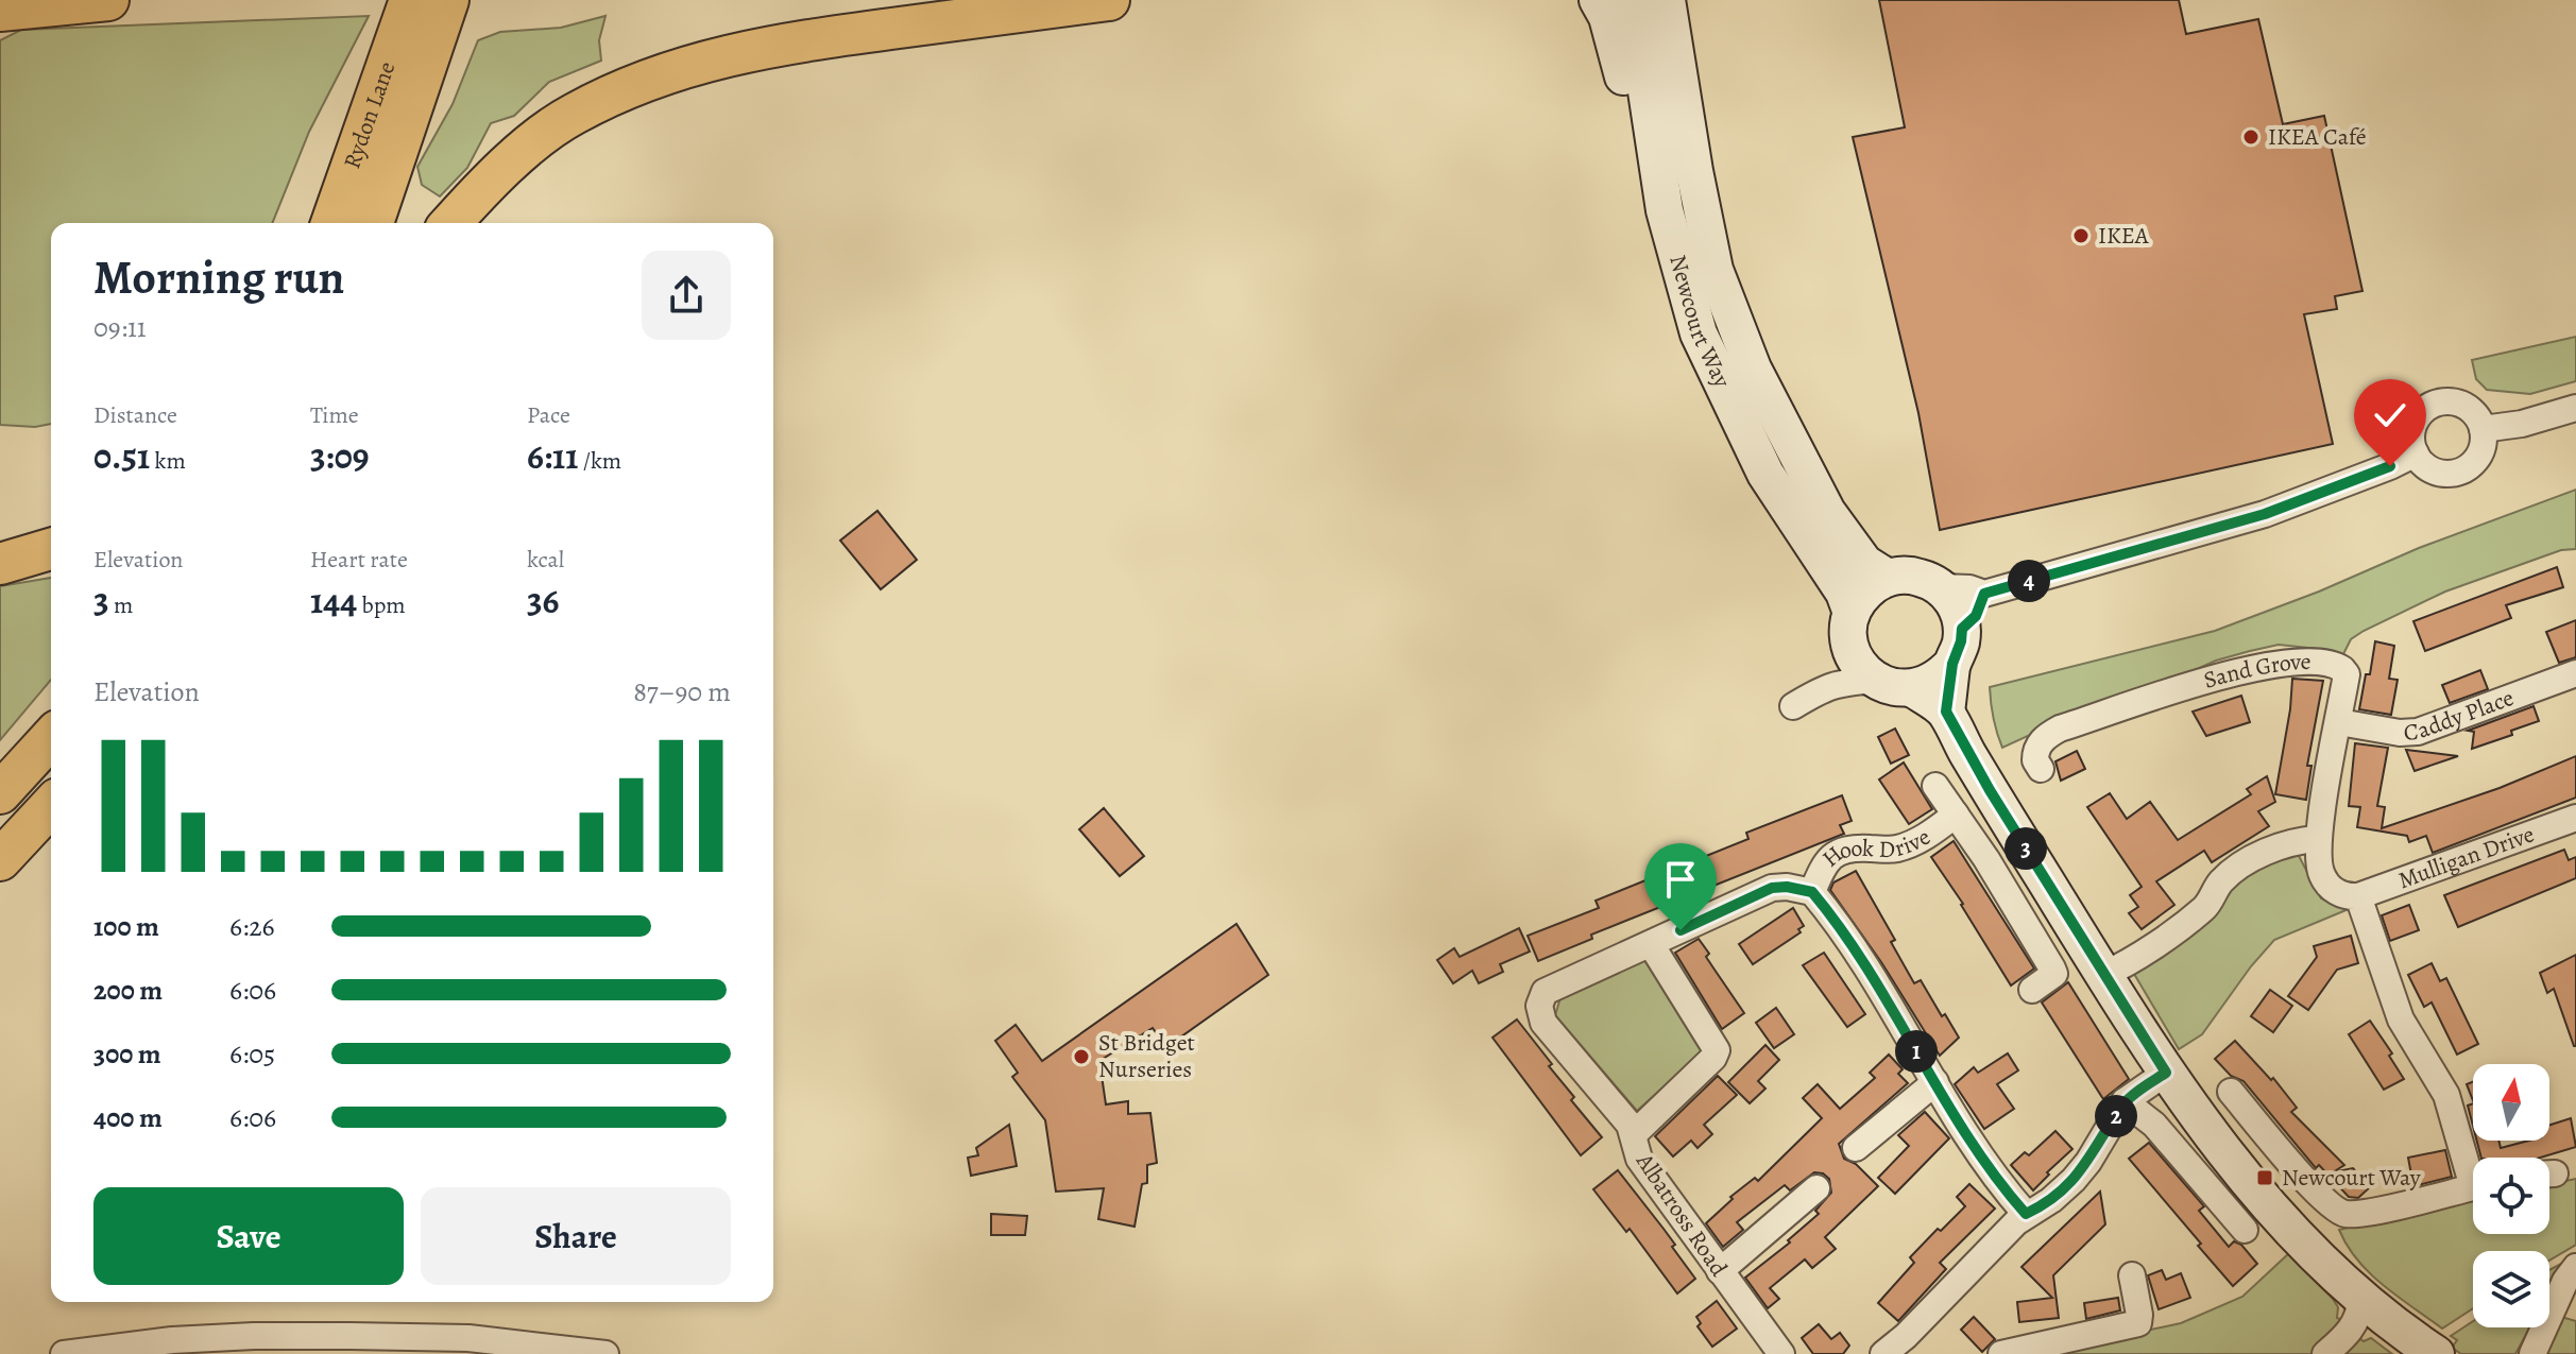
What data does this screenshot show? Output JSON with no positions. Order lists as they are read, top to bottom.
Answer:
{
  "streets": {
    "main road": ["Rydon Lane"],
    "street": [
      "Newcourt Way",
      "Sand Grove",
      "Caddy Place",
      "Hook Drive",
      "Mulligan Drive",
      "Albatross Road"
    ]
  },
  "crossings": [
    ["Sand Grove", "Caddy Place"],
    ["Sand Grove", "Mulligan Drive"],
    ["Hook Drive", "Albatross Road"]
  ],
  "places": {
    "other": ["IKEA Café", "IKEA", "St Bridget Nurseries"],
    "transit": ["Newcourt Way"]
  },
  "north": "top",
  "page": {
    "heading": ["Morning run", "09:11"],
    "stats": [
      ["Distance", "0.51 km"],
      ["Time", "3:09"],
      ["Pace", "6:11 /km"],
      ["Elevation", "3 m"],
      ["Heart rate", "144 bpm"],
      ["kcal", "36"]
    ],
    "pins": [
      "4",
      "3",
      "1",
      "2"
    ],
    "chart": ["Elevation", "87–90 m"],
    "list": [
      {
        "name": "100 m",
        "note": "6:26"
      },
      {
        "name": "200 m",
        "note": "6:06"
      },
      {
        "name": "300 m",
        "note": "6:05"
      },
      {
        "name": "400 m",
        "note": "6:06"
      }
    ],
    "buttons": ["Save", "Share"]
  }
}
